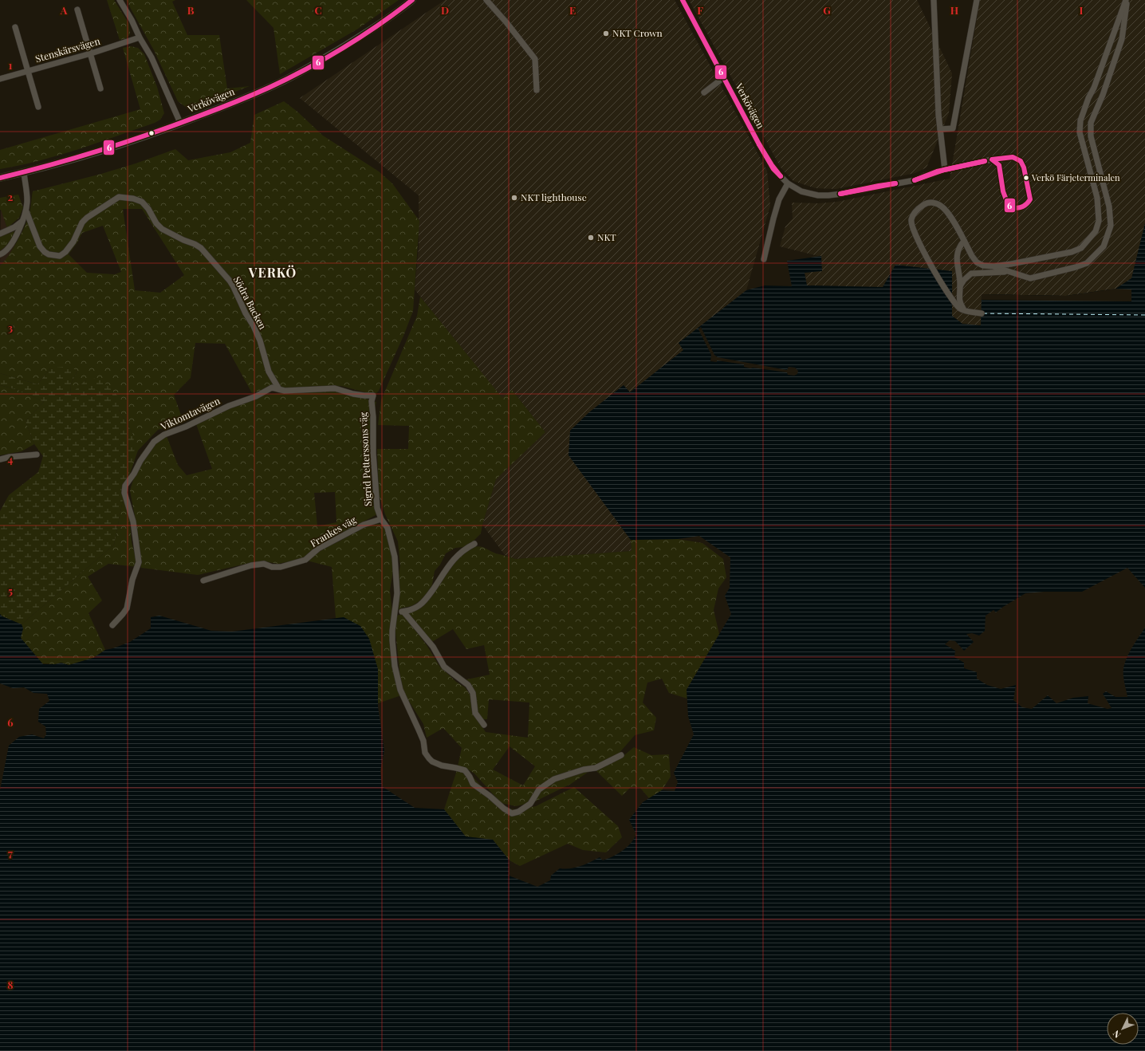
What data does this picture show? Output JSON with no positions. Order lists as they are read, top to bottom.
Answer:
{
  "streets": {
    "main road": ["Verkövägen"],
    "street": [
      "Stenskärsvägen",
      "Södra Backen",
      "Viktomtavägen",
      "Sigrid Petterssons väg",
      "Frankes väg"
    ]
  },
  "crossings": [
    ["Södra Backen", "Viktomtavägen"],
    ["Viktomtavägen", "Sigrid Petterssons väg"],
    ["Sigrid Petterssons väg", "Frankes väg"]
  ],
  "districts": ["VERKÖ"],
  "places": [
    "NKT Crown",
    "Verkö Färjeterminalen",
    "NKT lighthouse",
    "NKT"
  ],
  "lines": ["transit line 6"],
  "north": "bottom left",
  "grid": {
    "columns": [
      "A",
      "B",
      "C",
      "D",
      "E",
      "F",
      "G",
      "H",
      "I"
    ],
    "rows": [
      "1",
      "2",
      "3",
      "4",
      "5",
      "6",
      "7",
      "8"
    ]
  }
}
